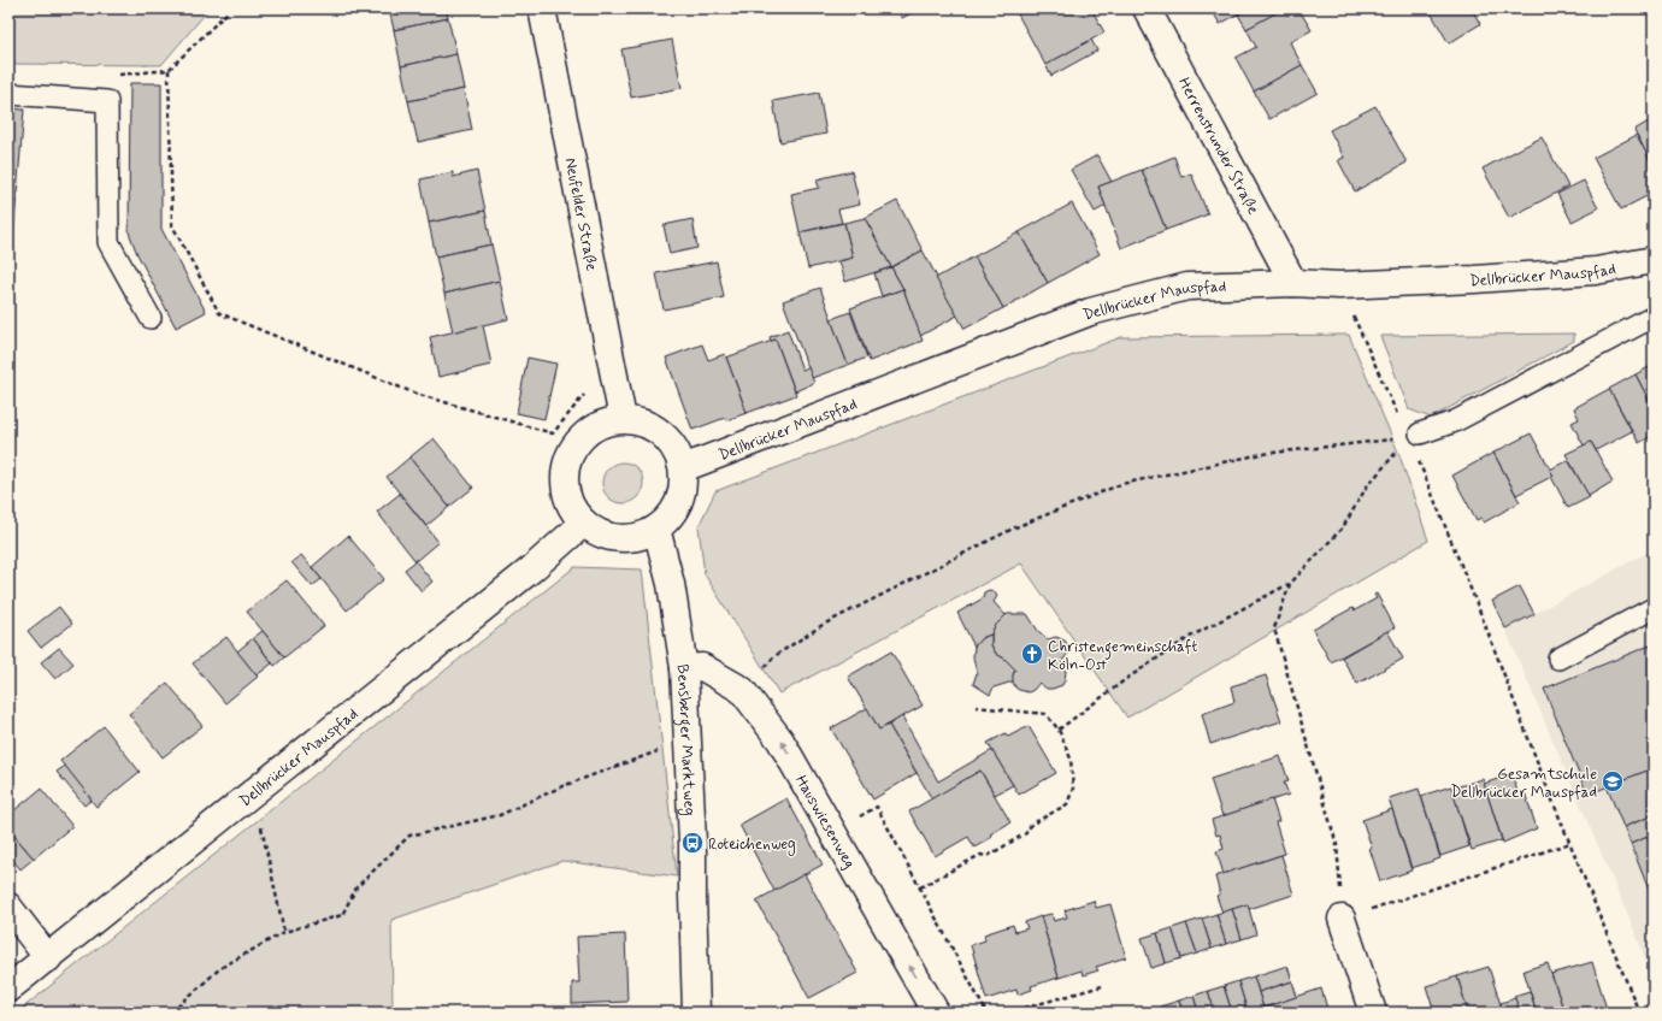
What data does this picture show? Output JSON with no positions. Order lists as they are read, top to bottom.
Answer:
{
  "streets": {
    "main road": [
      "Herrenstrunder Straße",
      "Neufelder Straße",
      "Dellbrücker Mauspfad",
      "Bensberger Marktweg",
      "Hauswiesenweg"
    ]
  },
  "crossings": [
    ["Herrenstrunder Straße", "Dellbrücker Mauspfad"],
    ["Neufelder Straße", "Dellbrücker Mauspfad"],
    ["Neufelder Straße", "Bensberger Marktweg"],
    ["Dellbrücker Mauspfad", "Bensberger Marktweg"],
    ["Bensberger Marktweg", "Hauswiesenweg"]
  ],
  "one_way": ["Hauswiesenweg"],
  "places": {
    "church": ["Christengemeinschaft Köln-Ost"],
    "school or university": ["Gesamtschule Dellbrücker Mauspfad"],
    "bus stop": ["Roteichenweg"]
  }
}
